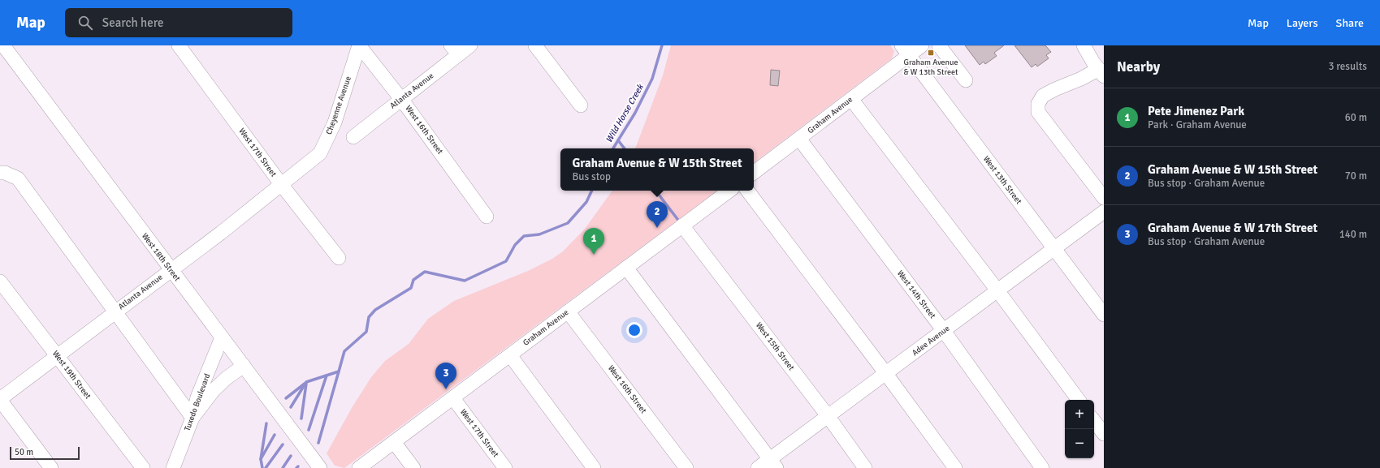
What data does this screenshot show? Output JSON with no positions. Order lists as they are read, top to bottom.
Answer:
{
  "streets": {
    "street": [
      "Atlanta Avenue",
      "Cheyenne Avenue",
      "Graham Avenue",
      "West 16th Street",
      "West 17th Street",
      "West 13th Street",
      "West 18th Street",
      "West 14th Street",
      "Adee Avenue",
      "West 15th Street",
      "West 19th Street",
      "Tuxedo Boulevard"
    ]
  },
  "crossings": [
    ["Atlanta Avenue", "Cheyenne Avenue"],
    ["Atlanta Avenue", "West 16th Street"],
    ["Atlanta Avenue", "West 17th Street"],
    ["Atlanta Avenue", "West 18th Street"],
    ["Atlanta Avenue", "West 19th Street"],
    ["Cheyenne Avenue", "West 16th Street"],
    ["Cheyenne Avenue", "West 17th Street"],
    ["Graham Avenue", "West 16th Street"],
    ["Graham Avenue", "West 17th Street"],
    ["Graham Avenue", "West 13th Street"],
    ["Graham Avenue", "West 14th Street"],
    ["Graham Avenue", "West 15th Street"],
    ["West 13th Street", "Adee Avenue"],
    ["West 18th Street", "Tuxedo Boulevard"],
    ["West 14th Street", "Adee Avenue"],
    ["Adee Avenue", "West 15th Street"]
  ],
  "water": ["Wild Horse Creek"],
  "places": {
    "transit": ["Graham Avenue & W 13th Street"]
  },
  "scale_bar": "50 m",
  "page": {
    "header": "Map",
    "search": "Search here",
    "nav": ["Map", "Layers", "Share"],
    "heading": ["Nearby", "3 results"],
    "list": [
      {
        "mark": "1",
        "name": "Pete Jimenez Park",
        "note": "Park · Graham Avenue",
        "value": "60 m"
      },
      {
        "mark": "2",
        "name": "Graham Avenue & W 15th Street",
        "note": "Bus stop · Graham Avenue",
        "value": "70 m"
      },
      {
        "mark": "3",
        "name": "Graham Avenue & W 17th Street",
        "note": "Bus stop · Graham Avenue",
        "value": "140 m"
      }
    ],
    "popup": ["Graham Avenue & W 15th Street", "Bus stop"],
    "pins": ["2", "1", "3"],
    "map_buttons": ["+", "−"],
    "scale": "50 m"
  }
}
